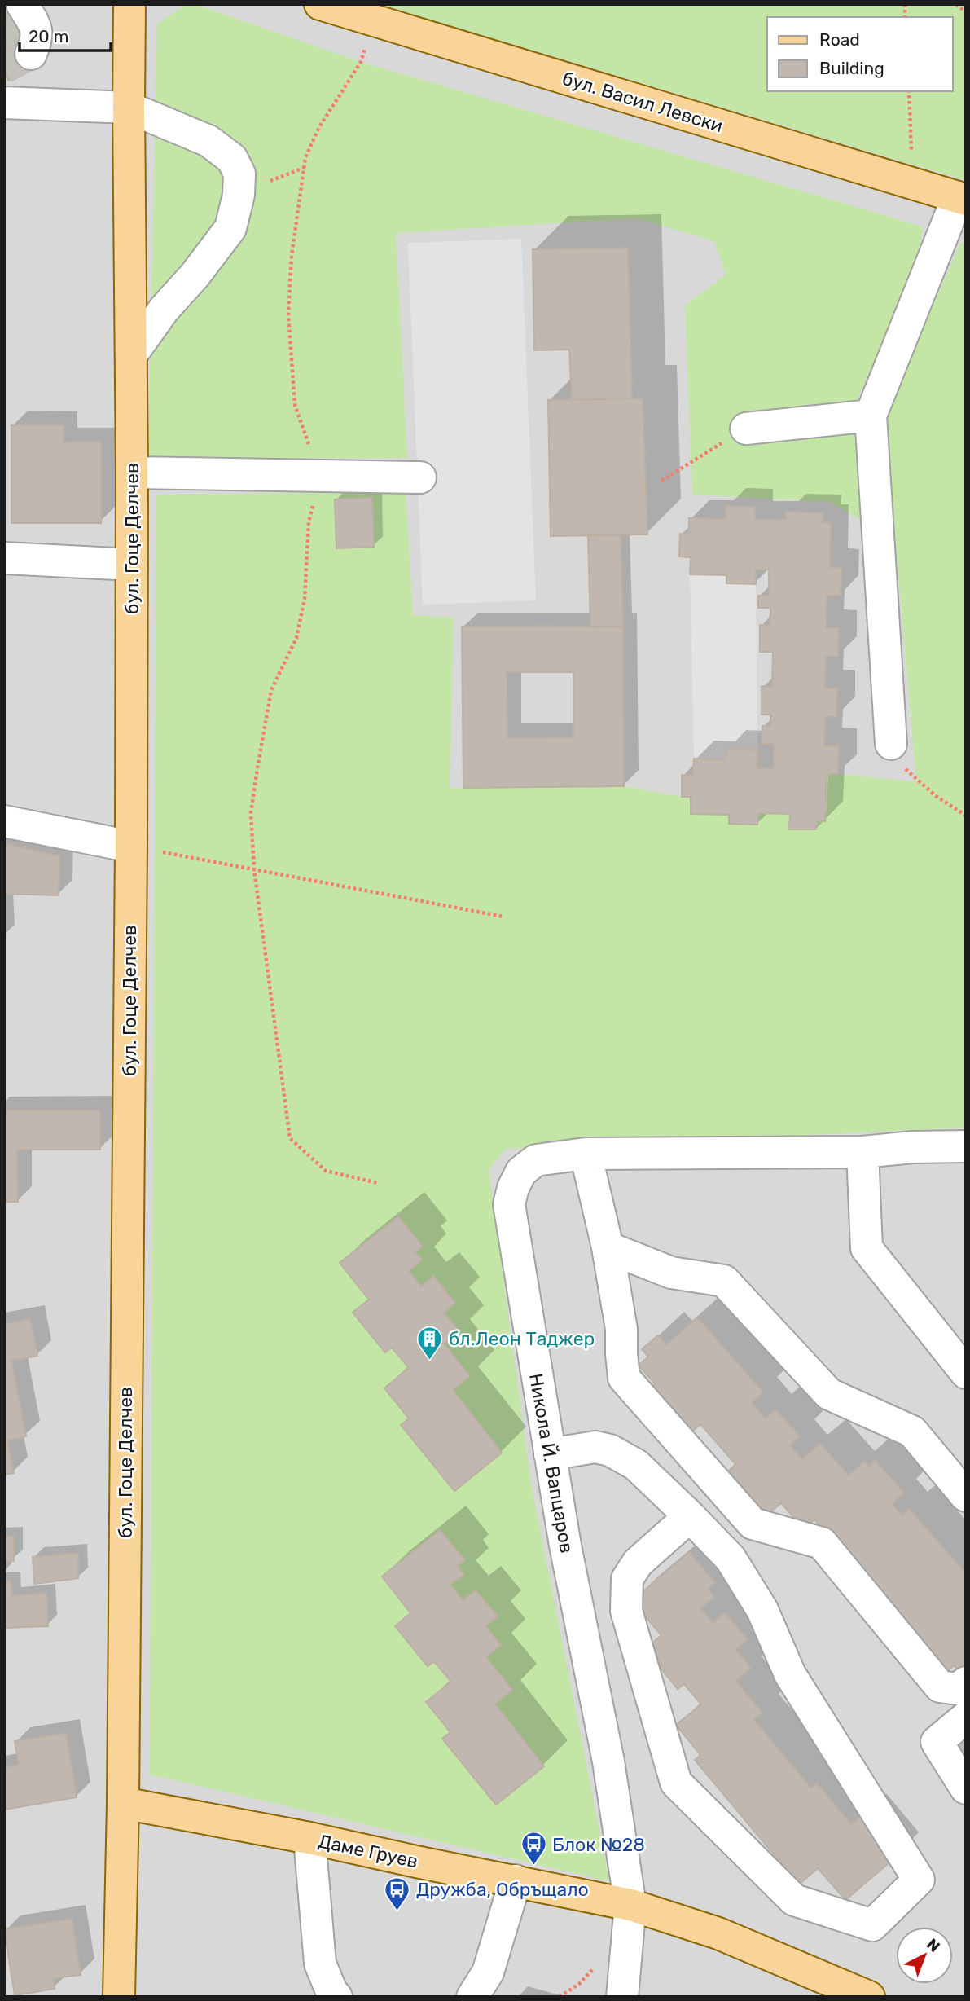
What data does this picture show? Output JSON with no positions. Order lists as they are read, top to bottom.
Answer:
{
  "streets": {
    "main road": ["бул. Васил Левски", "бул. Гоце Делчев", "Даме Груев"],
    "street": ["Никола Й. Вапцаров"]
  },
  "crossings": [
    ["бул. Гоце Делчев", "Даме Груев"],
    ["Никола Й. Вапцаров", "Даме Груев"]
  ],
  "places": {
    "building": ["бл.Леон Таджер"],
    "bus stop": ["Блок №28", "Дружба, Обръщало"]
  },
  "legend": ["Road", "Building"],
  "scale_bar": "20 m",
  "north": "top right"
}
